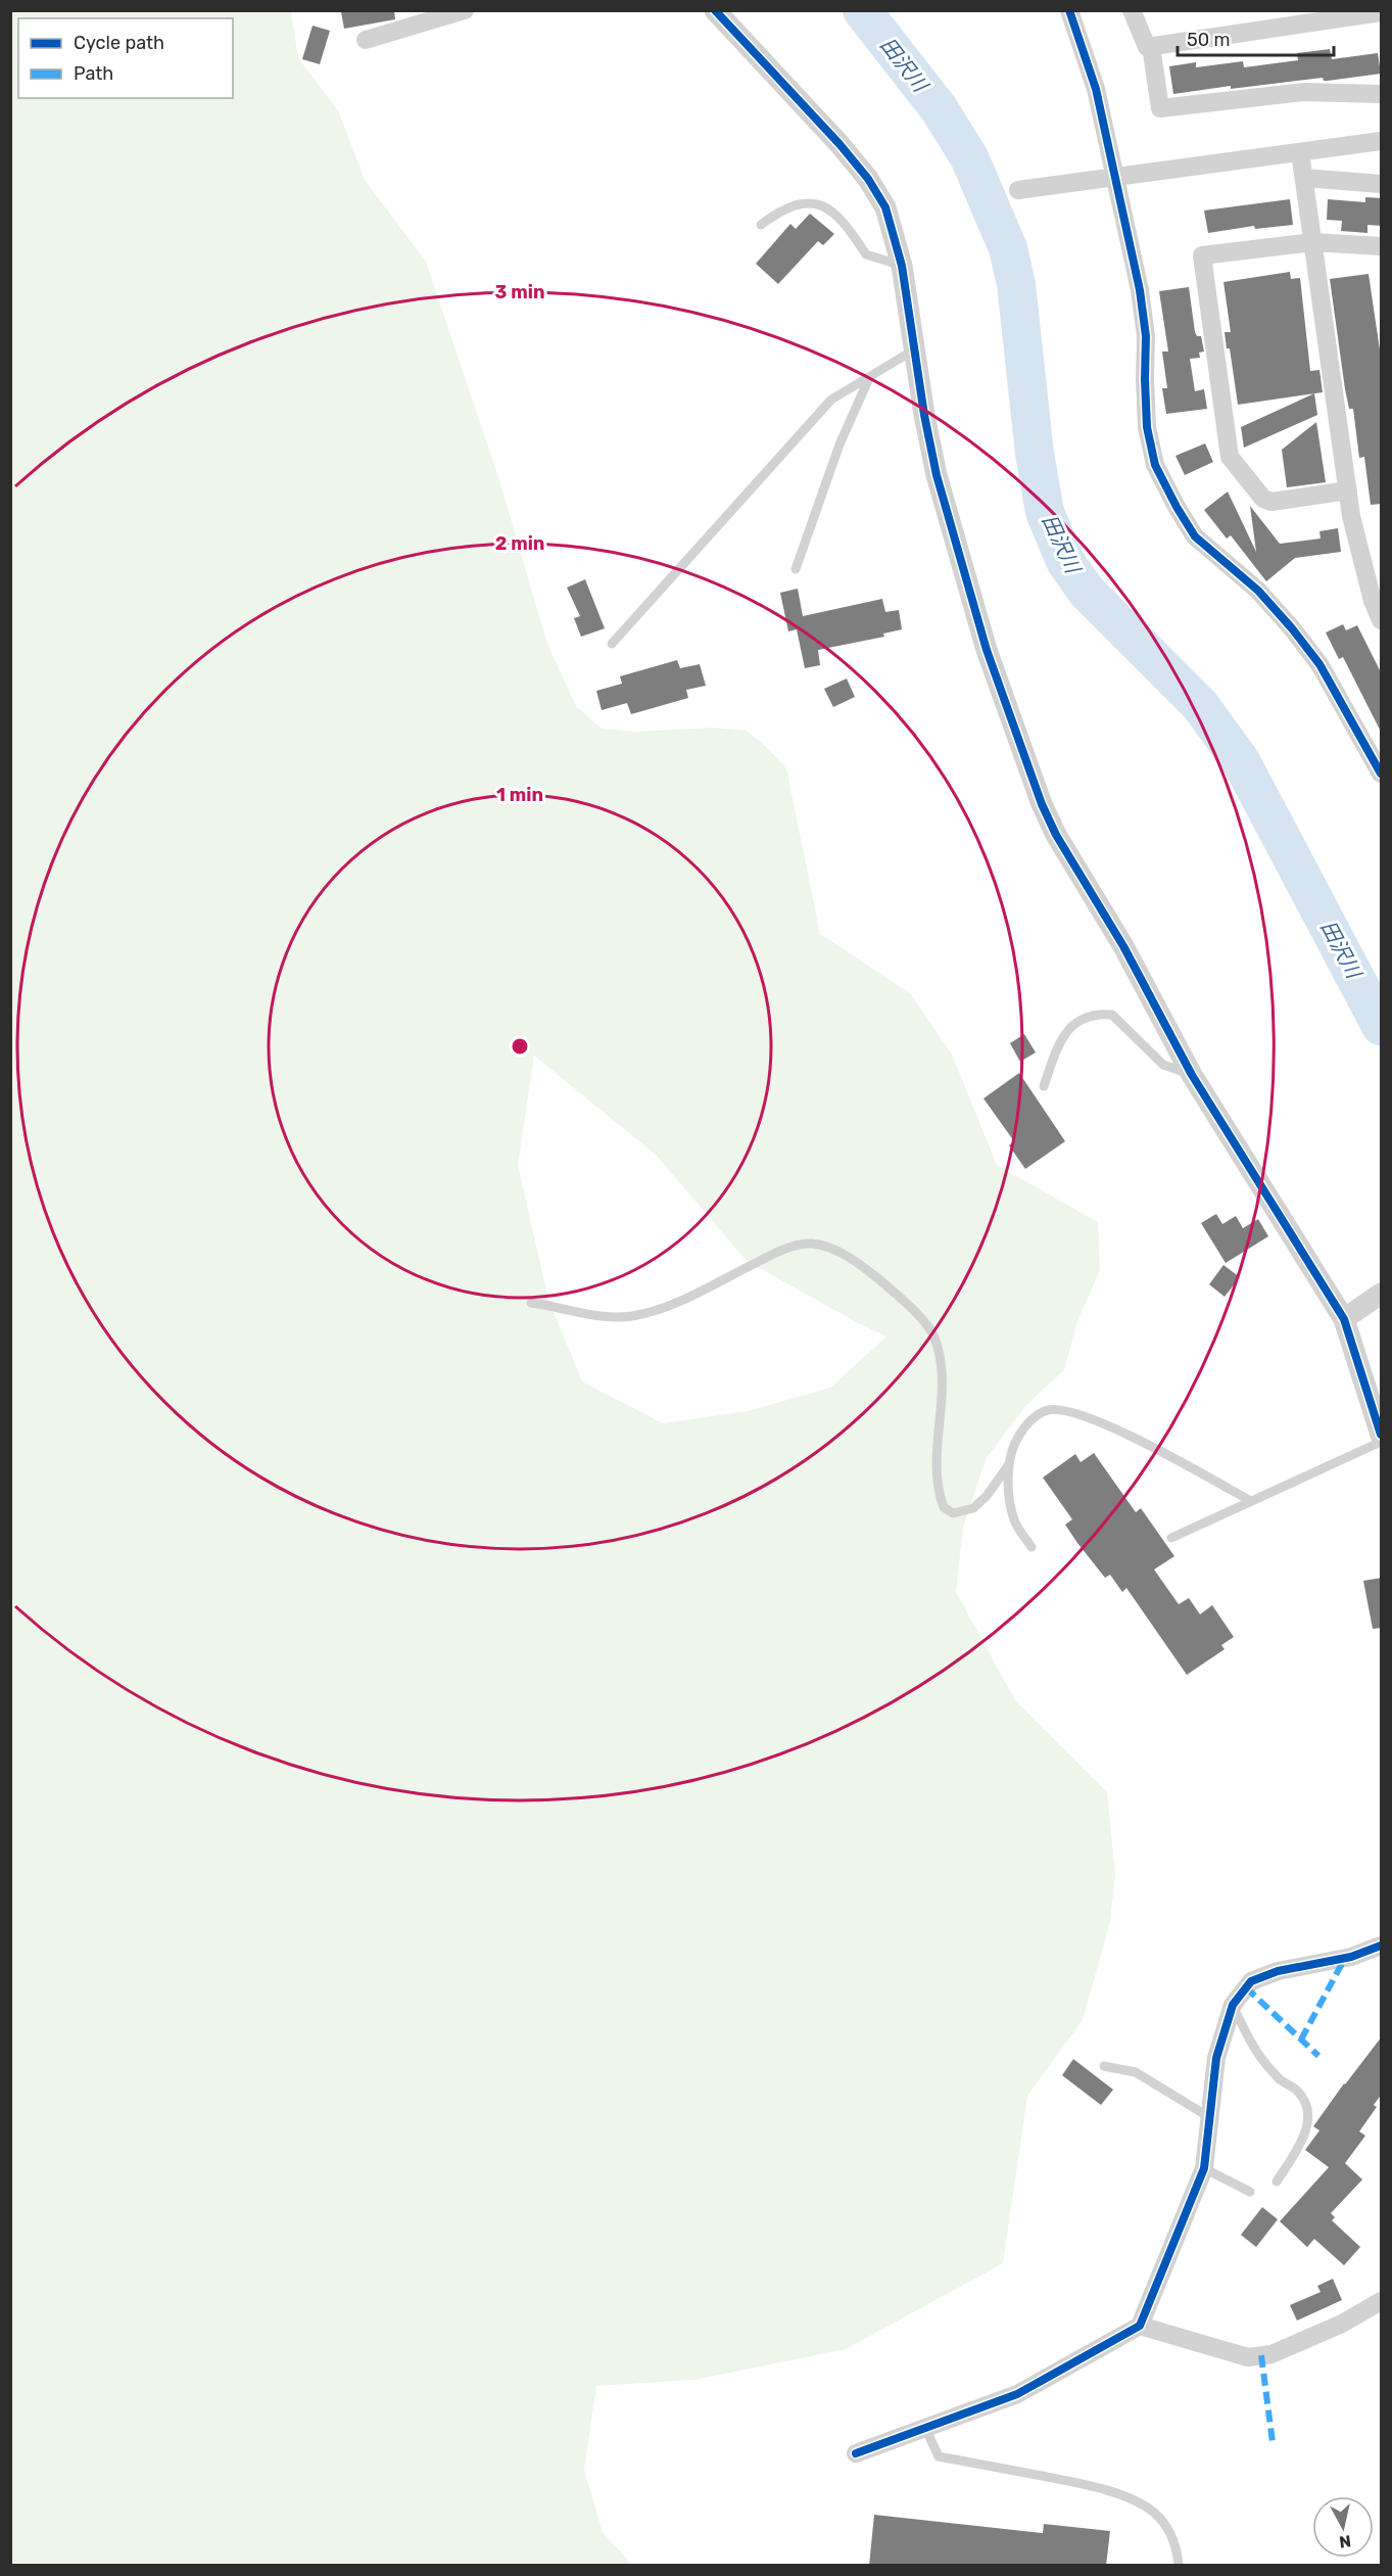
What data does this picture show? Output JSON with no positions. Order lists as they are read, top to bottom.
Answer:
{
  "water": ["田沢川"],
  "legend": ["Cycle path", "Path"],
  "scale_bar": "50 m",
  "north": "bottom",
  "rings": ["3 min", "2 min", "1 min"]
}
